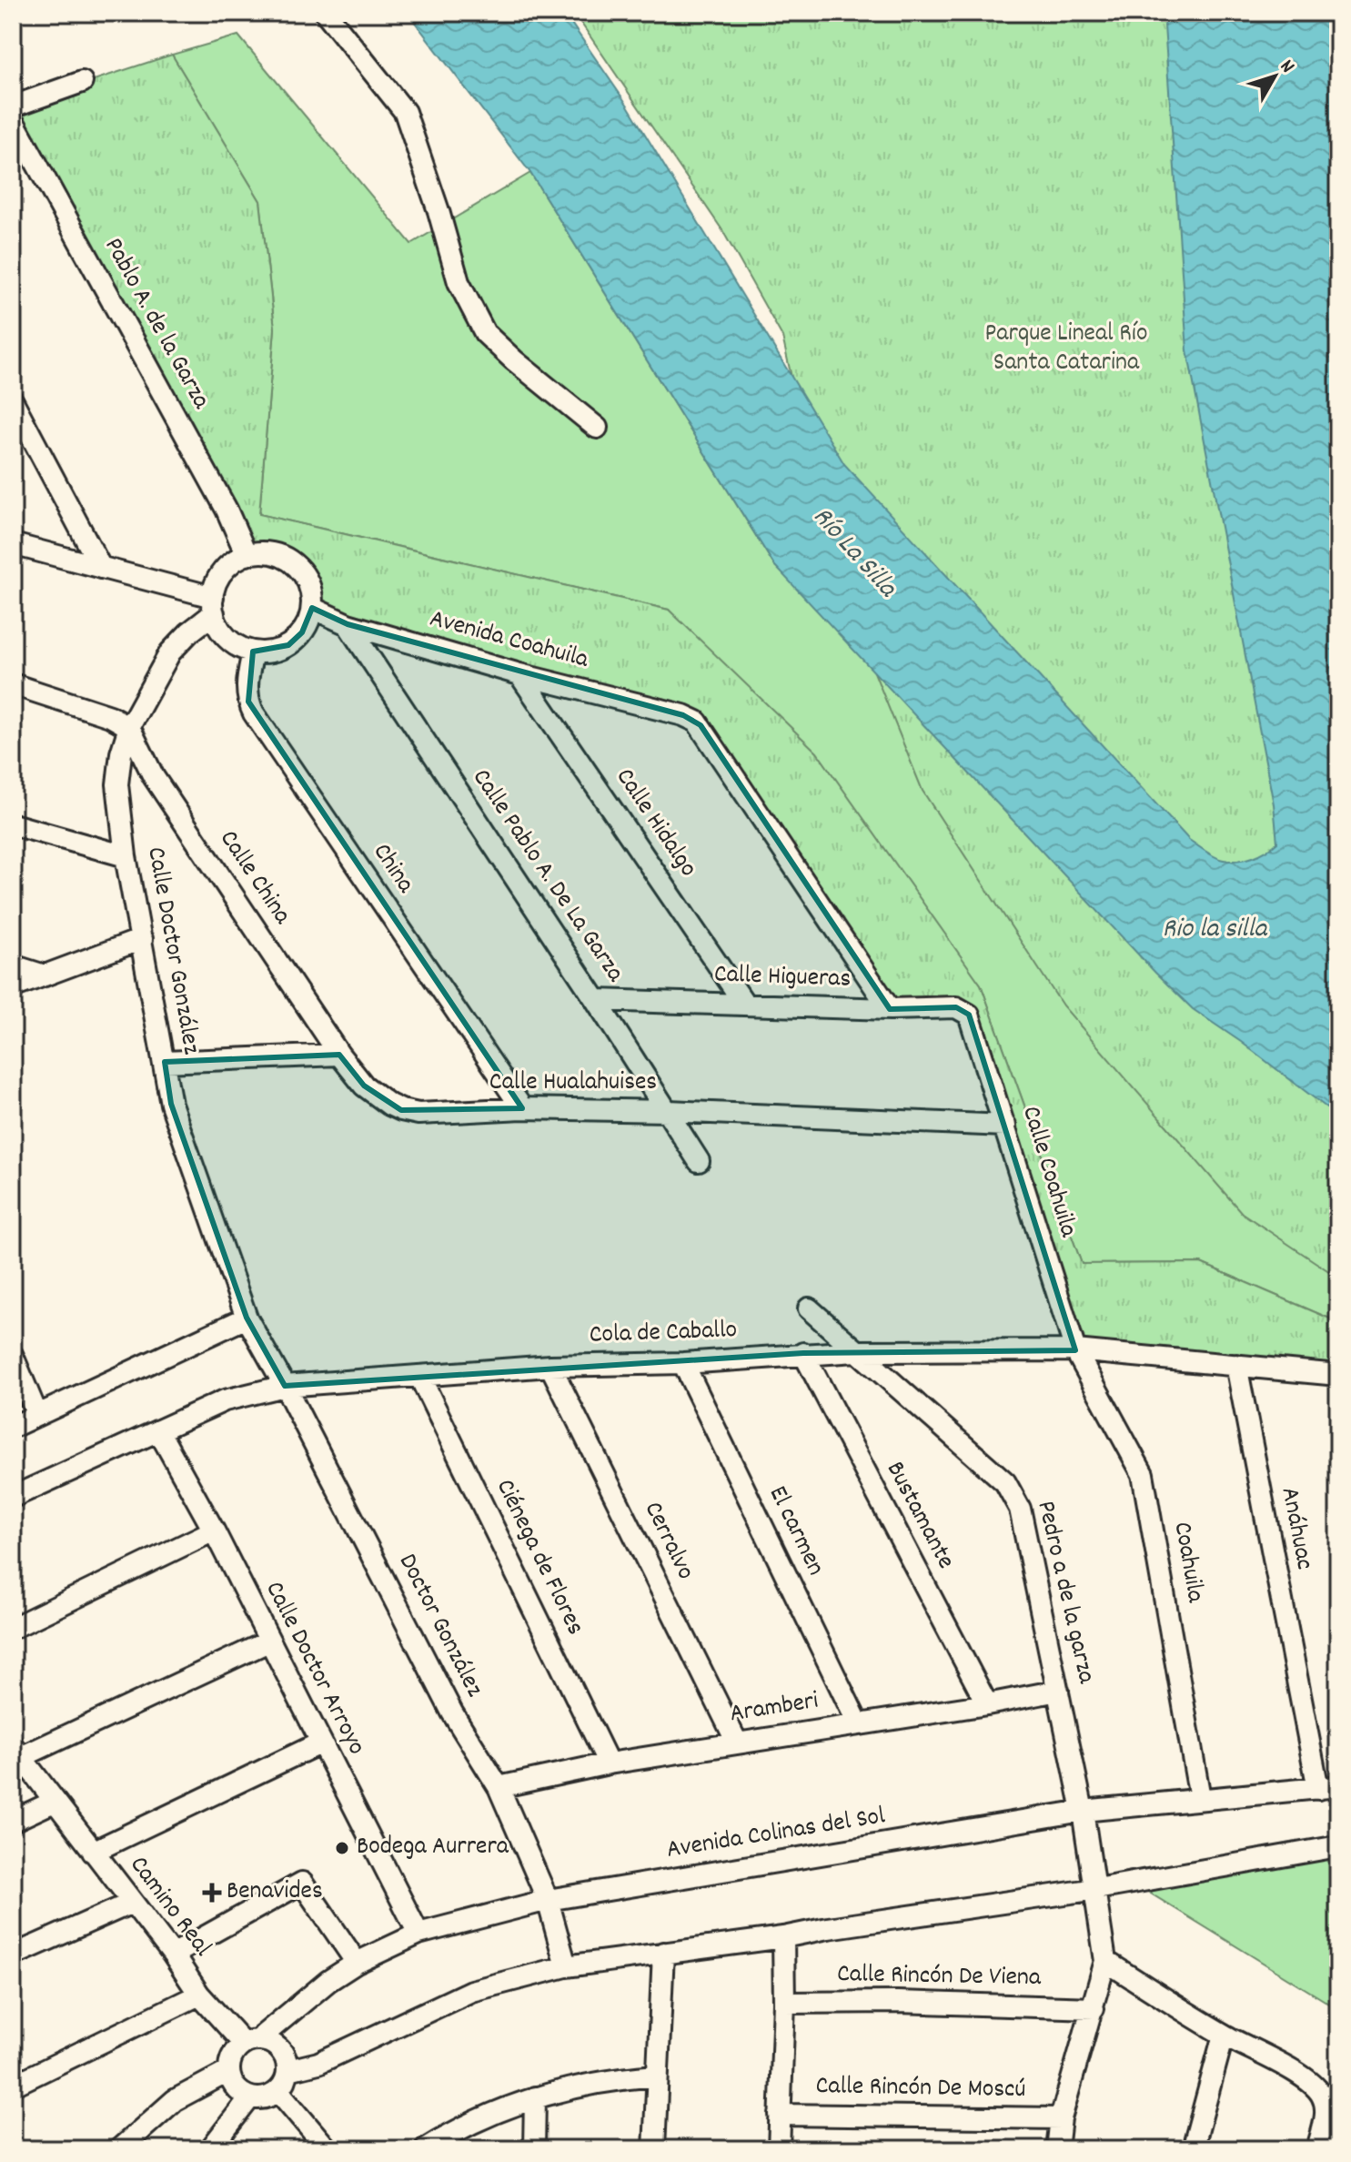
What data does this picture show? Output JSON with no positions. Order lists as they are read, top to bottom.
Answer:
{
  "streets": {
    "street": [
      "Pablo A. de la Garza",
      "Avenida Coahuila",
      "Calle Hidalgo",
      "China",
      "Calle Pablo A. De La Garza",
      "Calle China",
      "Calle Doctor González",
      "Calle Higueras",
      "Calle Hualahuises",
      "Calle Coahuila",
      "Cola de Caballo",
      "Bustamante",
      "Anáhuac",
      "El carmen",
      "Cerralvo",
      "Ciénega de Flores",
      "Coahuila",
      "Pedro a de la garza",
      "Doctor González",
      "Calle Doctor Arroyo",
      "Aramberi",
      "Avenida Colinas del Sol",
      "Camino Real",
      "Calle Rincón De Viena",
      "Calle Rincón De Moscú"
    ]
  },
  "crossings": [
    ["Pablo A. de la Garza", "Avenida Coahuila"],
    ["Pablo A. de la Garza", "China"],
    ["Pablo A. de la Garza", "Calle Doctor González"],
    ["Avenida Coahuila", "Calle Hidalgo"],
    ["Avenida Coahuila", "China"],
    ["Avenida Coahuila", "Calle Pablo A. De La Garza"],
    ["Avenida Coahuila", "Calle Doctor González"],
    ["Avenida Coahuila", "Calle Higueras"],
    ["Calle Hidalgo", "Calle Higueras"],
    ["China", "Calle Doctor González"],
    ["China", "Calle Hualahuises"],
    ["Calle Pablo A. De La Garza", "Calle Higueras"],
    ["Calle Pablo A. De La Garza", "Calle Hualahuises"],
    ["Calle China", "Calle Doctor González"],
    ["Calle China", "Calle Hualahuises"],
    ["Calle Doctor González", "Doctor González"],
    ["Calle Higueras", "Calle Coahuila"],
    ["Calle Hualahuises", "Calle Coahuila"],
    ["Calle Coahuila", "Cola de Caballo"],
    ["Calle Coahuila", "Coahuila"],
    ["Cola de Caballo", "Bustamante"],
    ["Cola de Caballo", "Anáhuac"],
    ["Cola de Caballo", "El carmen"],
    ["Cola de Caballo", "Cerralvo"],
    ["Cola de Caballo", "Ciénega de Flores"],
    ["Cola de Caballo", "Coahuila"],
    ["Cola de Caballo", "Pedro a de la garza"],
    ["Cola de Caballo", "Doctor González"],
    ["Cola de Caballo", "Calle Doctor Arroyo"],
    ["Bustamante", "Aramberi"],
    ["Anáhuac", "Avenida Colinas del Sol"],
    ["El carmen", "Aramberi"],
    ["Cerralvo", "Aramberi"],
    ["Ciénega de Flores", "Aramberi"],
    ["Coahuila", "Avenida Colinas del Sol"],
    ["Pedro a de la garza", "Aramberi"],
    ["Pedro a de la garza", "Avenida Colinas del Sol"],
    ["Doctor González", "Aramberi"],
    ["Doctor González", "Avenida Colinas del Sol"],
    ["Calle Doctor Arroyo", "Avenida Colinas del Sol"],
    ["Avenida Colinas del Sol", "Camino Real"]
  ],
  "water": ["Río La Silla", "Rio la silla"],
  "parks": ["Parque Lineal Río Santa Catarina"],
  "places": {
    "other": ["Bodega Aurrera"],
    "health": ["Benavides"]
  },
  "north": "top right"
}
